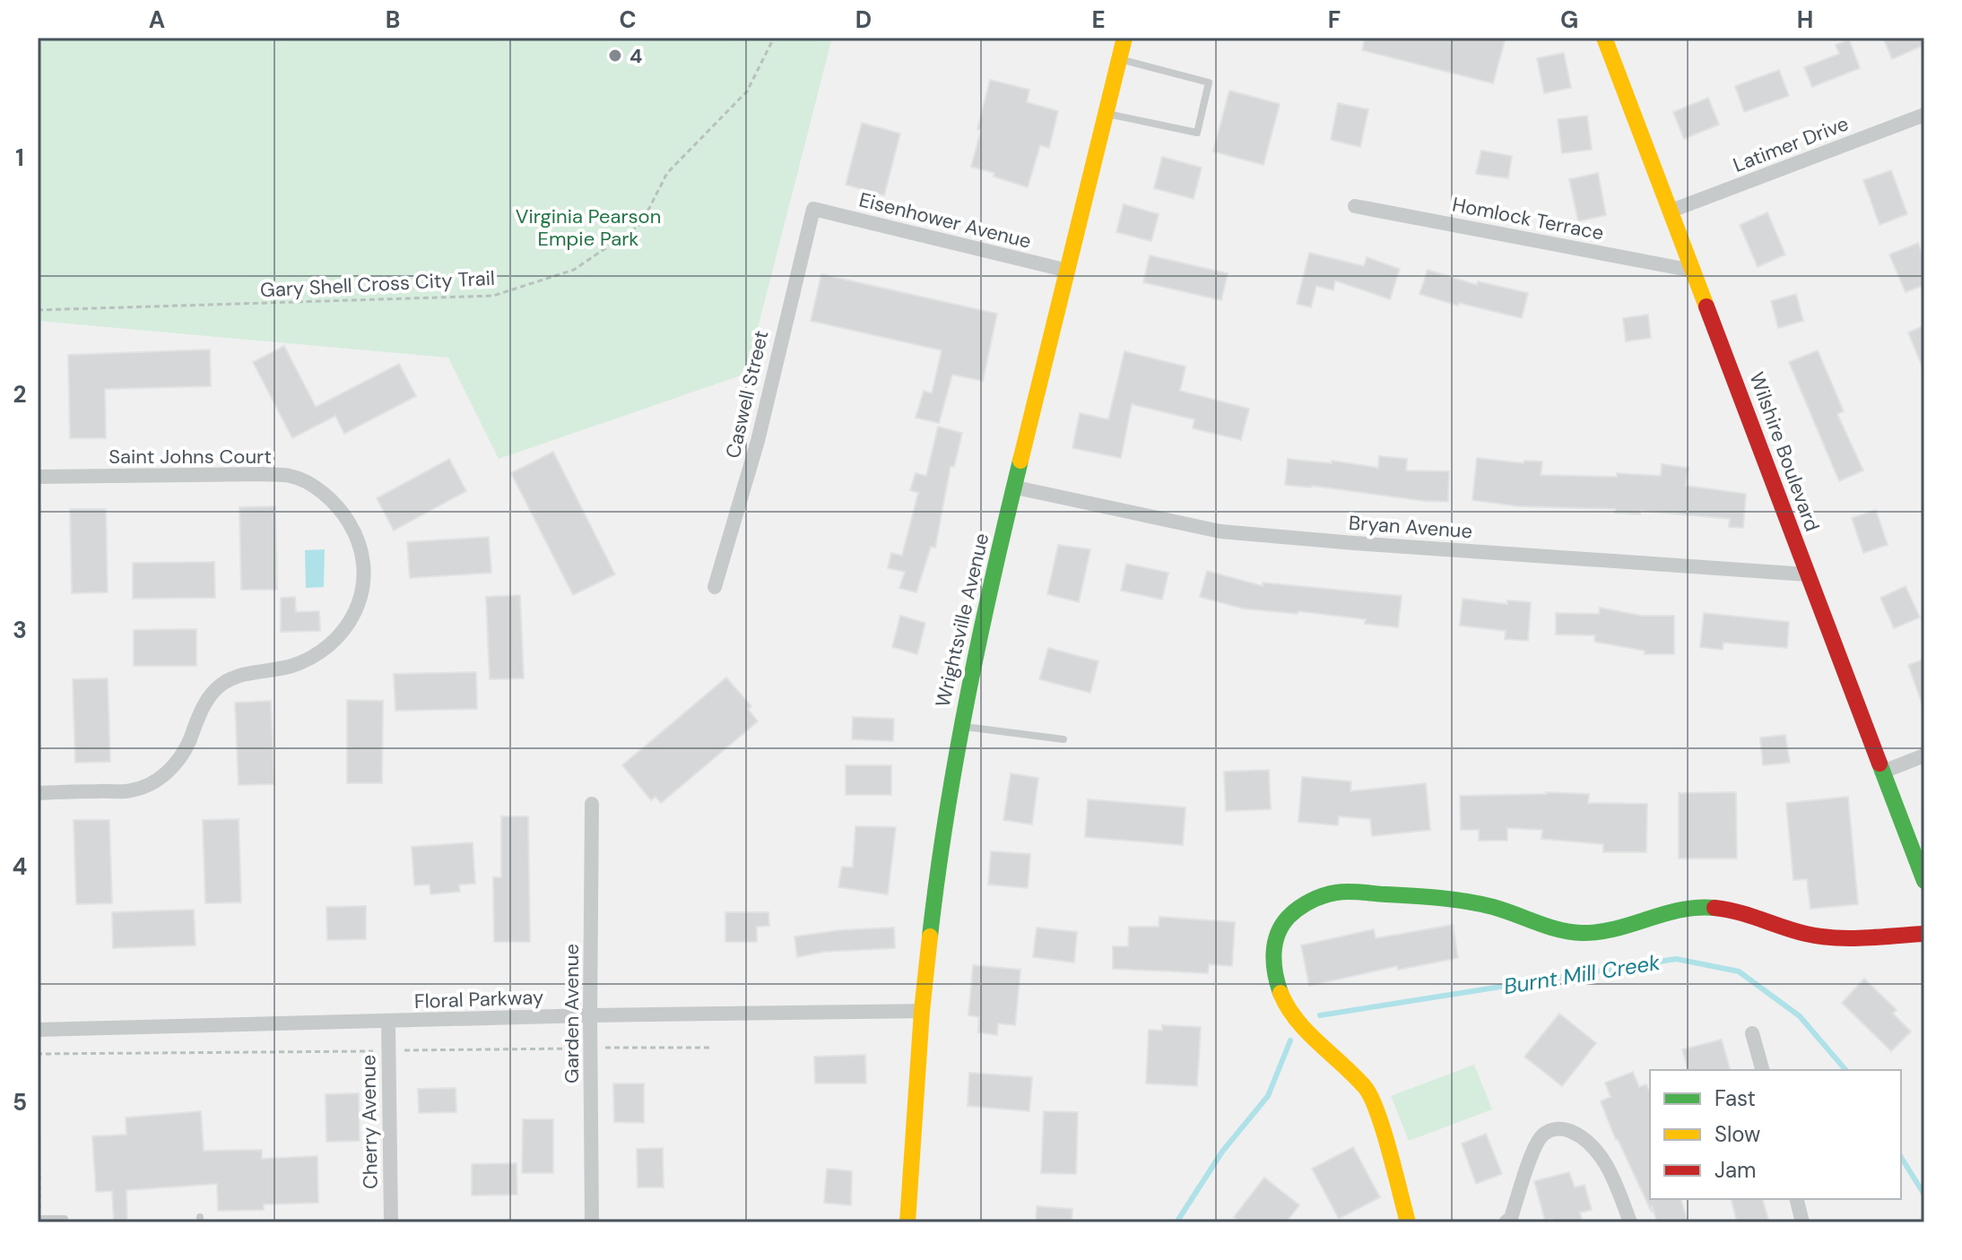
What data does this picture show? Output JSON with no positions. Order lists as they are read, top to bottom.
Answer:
{
  "streets": {
    "street": [
      "Latimer Drive",
      "Homlock Terrace",
      "Eisenhower Avenue",
      "Caswell Street",
      "Wilshire Boulevard",
      "Saint Johns Court",
      "Bryan Avenue",
      "Wrightsville Avenue",
      "Floral Parkway",
      "Garden Avenue",
      "Cherry Avenue"
    ],
    "path": ["Gary Shell Cross City Trail"]
  },
  "crossings": [
    ["Latimer Drive", "Wilshire Boulevard"],
    ["Homlock Terrace", "Wilshire Boulevard"],
    ["Eisenhower Avenue", "Caswell Street"],
    ["Eisenhower Avenue", "Wrightsville Avenue"],
    ["Wilshire Boulevard", "Bryan Avenue"],
    ["Bryan Avenue", "Wrightsville Avenue"],
    ["Wrightsville Avenue", "Floral Parkway"],
    ["Floral Parkway", "Garden Avenue"],
    ["Floral Parkway", "Cherry Avenue"]
  ],
  "water": ["Burnt Mill Creek"],
  "parks": ["Virginia Pearson Empie Park"],
  "places": ["4"],
  "legend": ["Fast", "Slow", "Jam"],
  "grid": {
    "columns": [
      "A",
      "B",
      "C",
      "D",
      "E",
      "F",
      "G",
      "H"
    ],
    "rows": [
      "1",
      "2",
      "3",
      "4",
      "5"
    ]
  }
}
